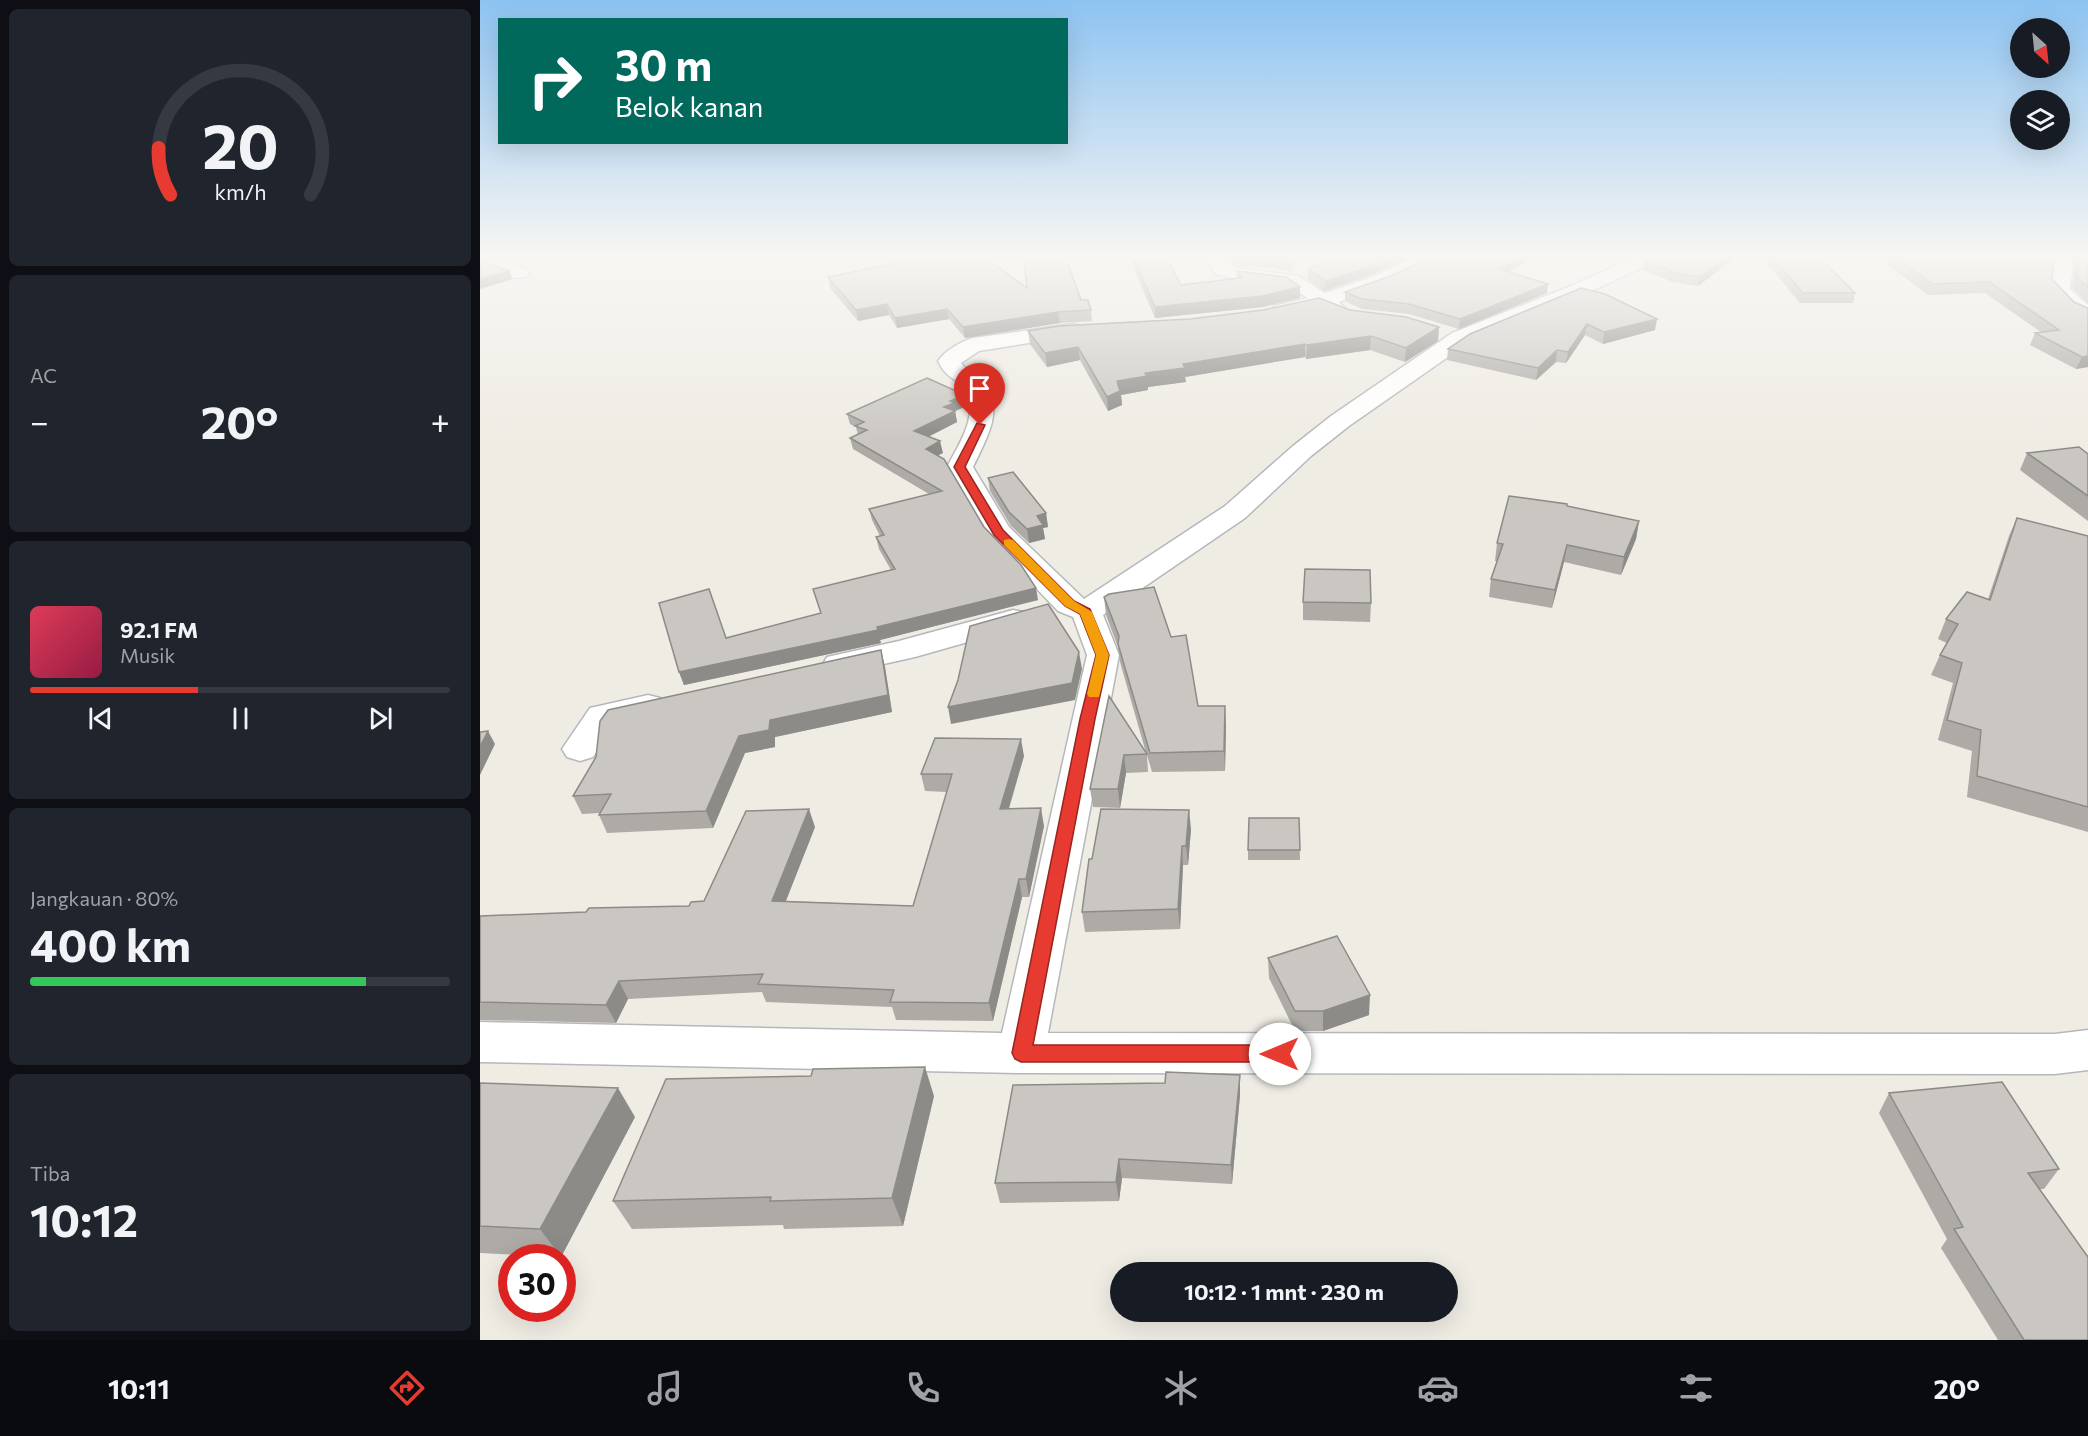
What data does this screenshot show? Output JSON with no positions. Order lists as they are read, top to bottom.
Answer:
{
  "north": "bottom right",
  "page": {
    "turn": ["30 m", "Belok kanan"],
    "tile": [
      "AC",
      ["Jangkauan · 80%", "400 km"],
      ["Tiba", "10:12"]
    ],
    "heat": ["−", "20°", "+"],
    "song": ["92.1 FM", "Musik"],
    "limit": "30",
    "trip": "10:12 · 1 mnt · 230 m",
    "tabs": ["10:11", "20°"],
    "gauge": ["20", "km/h"]
  }
}
